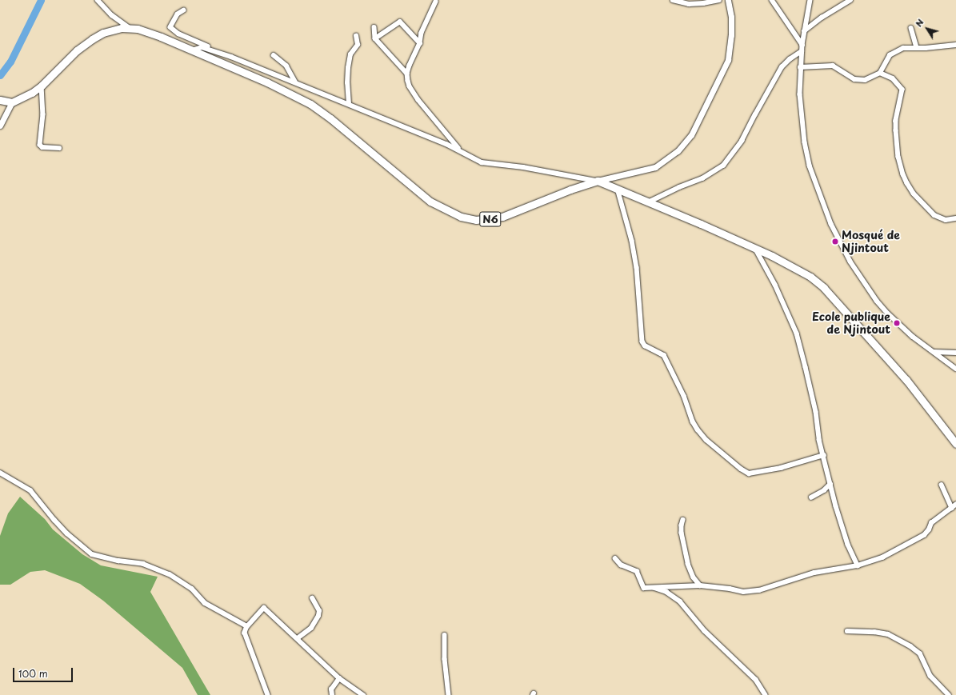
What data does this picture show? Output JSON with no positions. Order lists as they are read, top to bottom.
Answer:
{
  "streets": {
    "highway": ["N6"]
  },
  "places": ["Mosqué de Njintout", "Ecole publique de Njintout"],
  "scale_bar": "100 m",
  "north": "top left"
}
